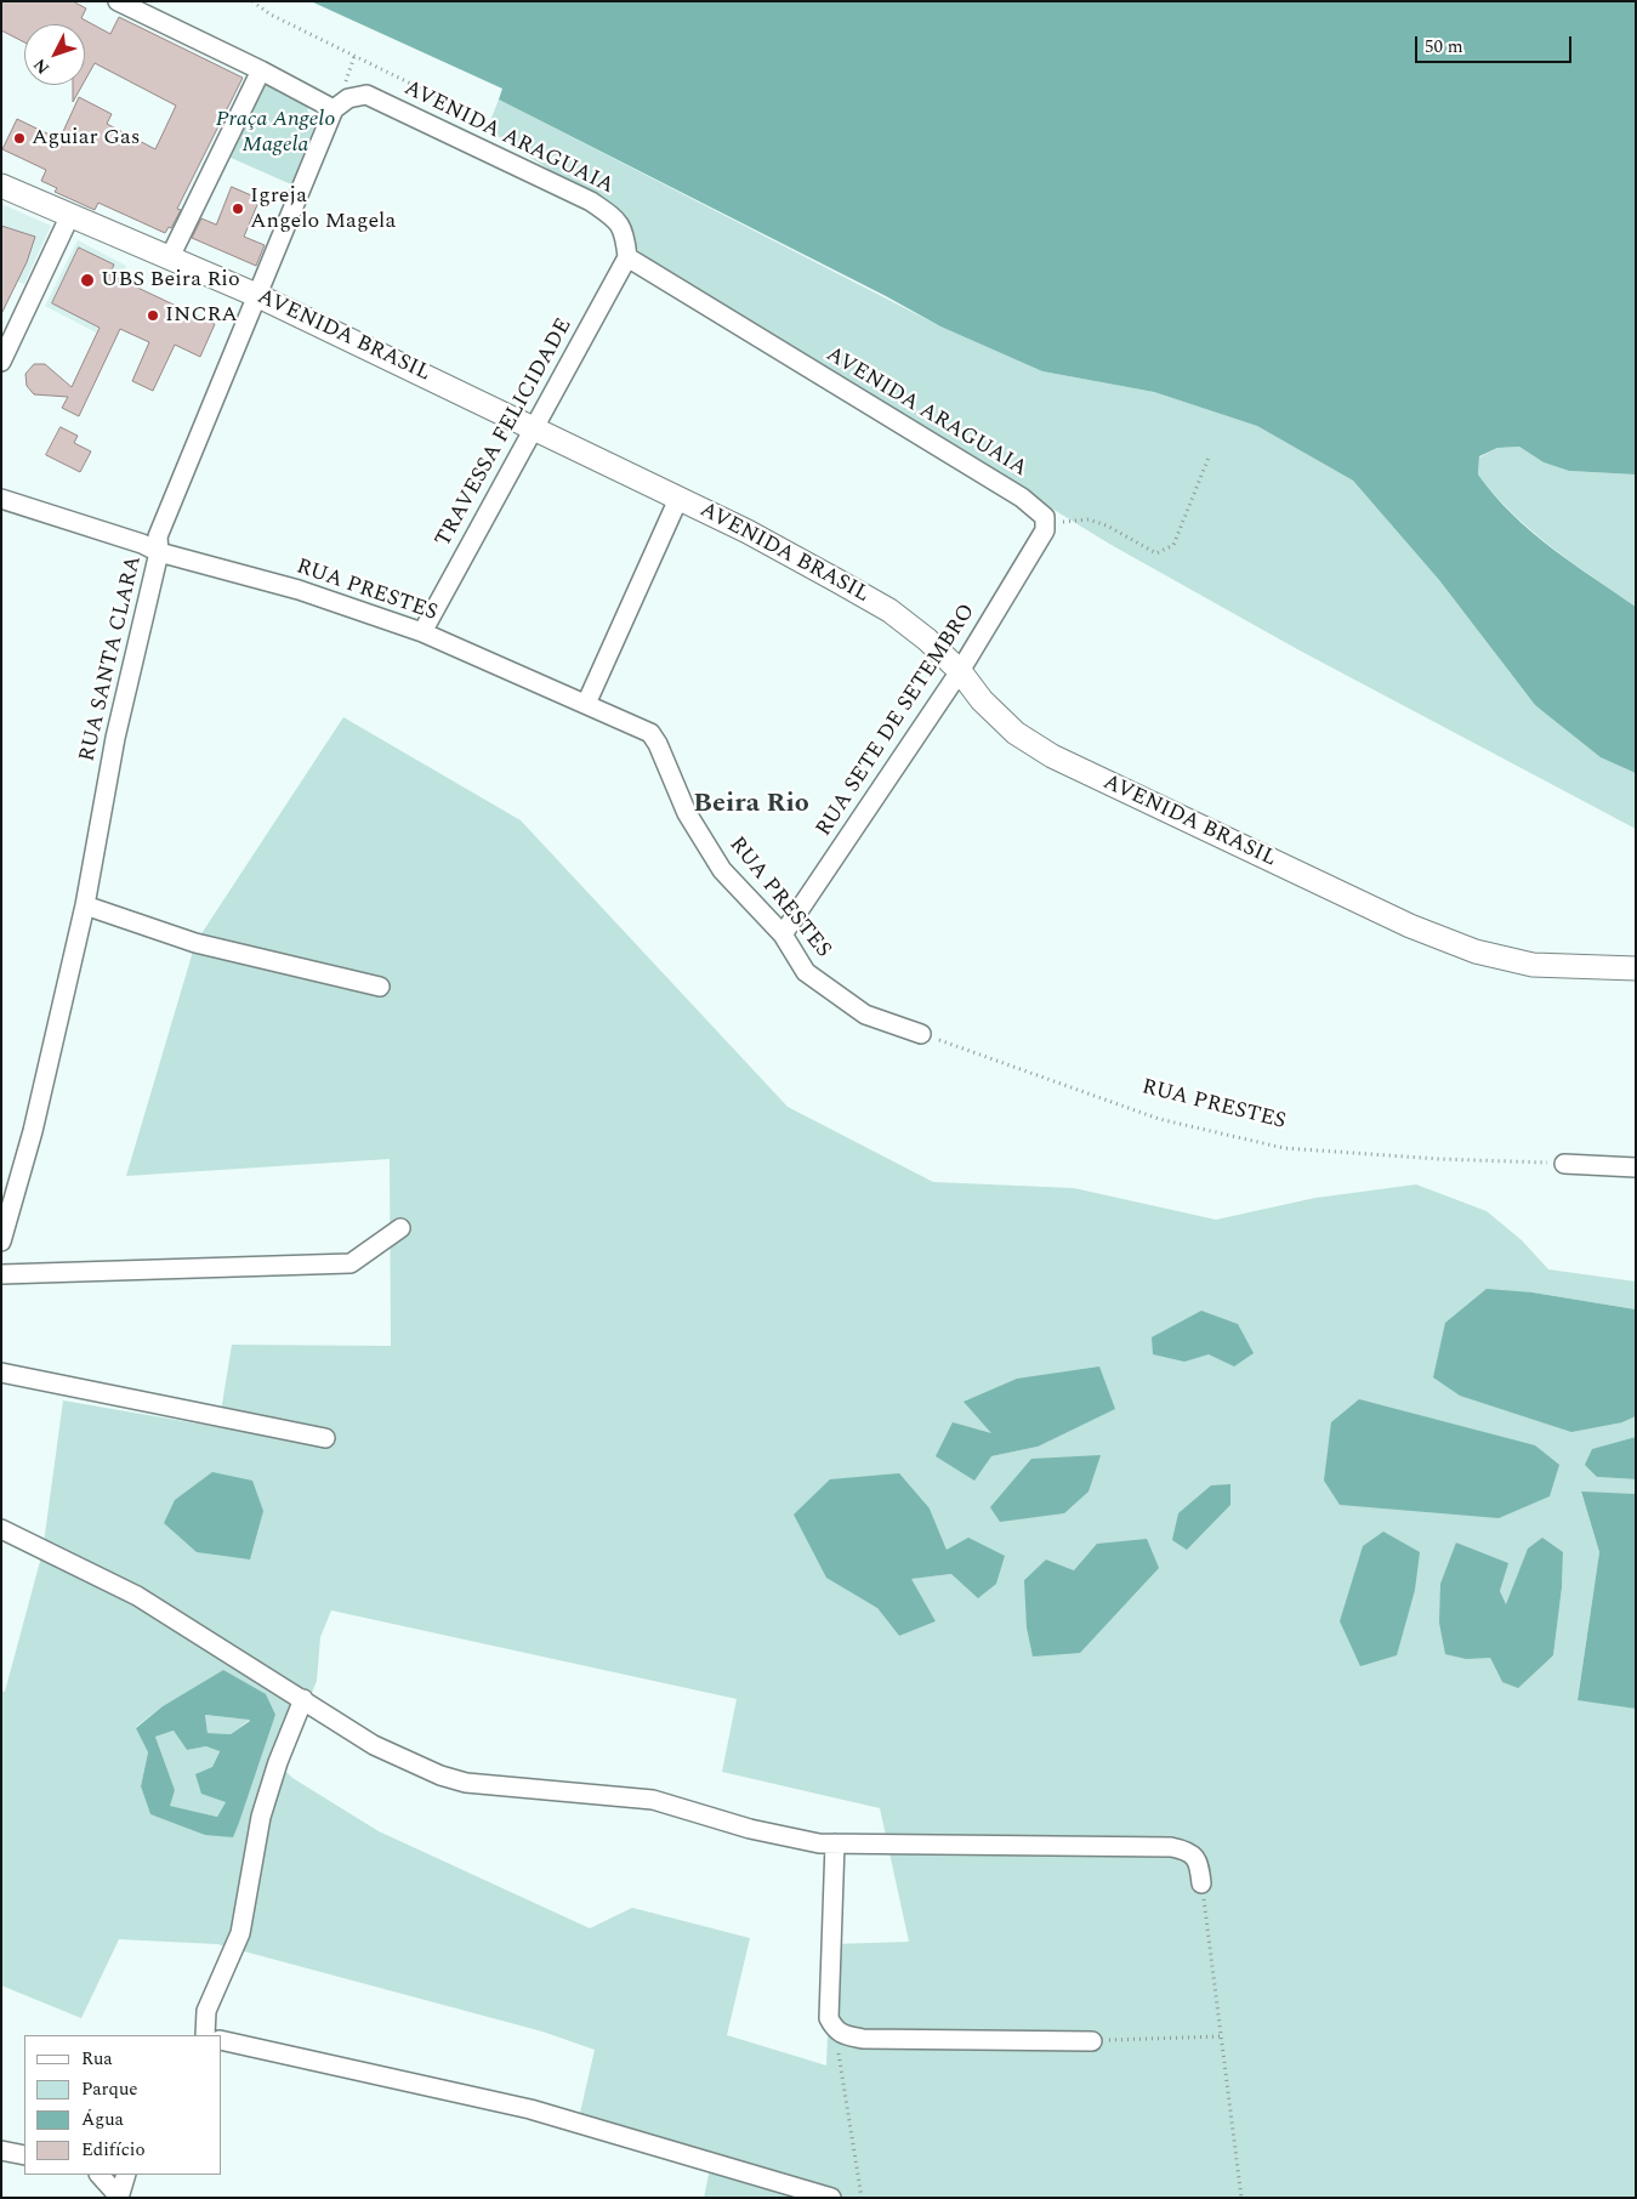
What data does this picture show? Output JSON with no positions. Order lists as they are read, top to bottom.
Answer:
{
  "streets": {
    "street": [
      "AVENIDA ARAGUAIA",
      "AVENIDA BRASIL",
      "TRAVESSA FELICIDADE",
      "RUA PRESTES",
      "RUA SANTA CLARA",
      "RUA SETE DE SETEMBRO"
    ]
  },
  "crossings": [
    ["AVENIDA ARAGUAIA", "TRAVESSA FELICIDADE"],
    ["AVENIDA ARAGUAIA", "RUA SANTA CLARA"],
    ["AVENIDA ARAGUAIA", "RUA SETE DE SETEMBRO"],
    ["AVENIDA BRASIL", "TRAVESSA FELICIDADE"],
    ["AVENIDA BRASIL", "RUA SANTA CLARA"],
    ["AVENIDA BRASIL", "RUA SETE DE SETEMBRO"],
    ["TRAVESSA FELICIDADE", "RUA PRESTES"],
    ["RUA PRESTES", "RUA SANTA CLARA"],
    ["RUA PRESTES", "RUA SETE DE SETEMBRO"]
  ],
  "districts": ["Beira Rio"],
  "parks": ["Praça Angelo Magela"],
  "places": [
    "Aguiar Gas",
    "Igreja Angelo Magela",
    "UBS Beira Rio",
    "INCRA"
  ],
  "legend": [
    "Rua",
    "Parque",
    "Água",
    "Edifício"
  ],
  "scale_bar": "50 m",
  "north": "bottom left"
}
